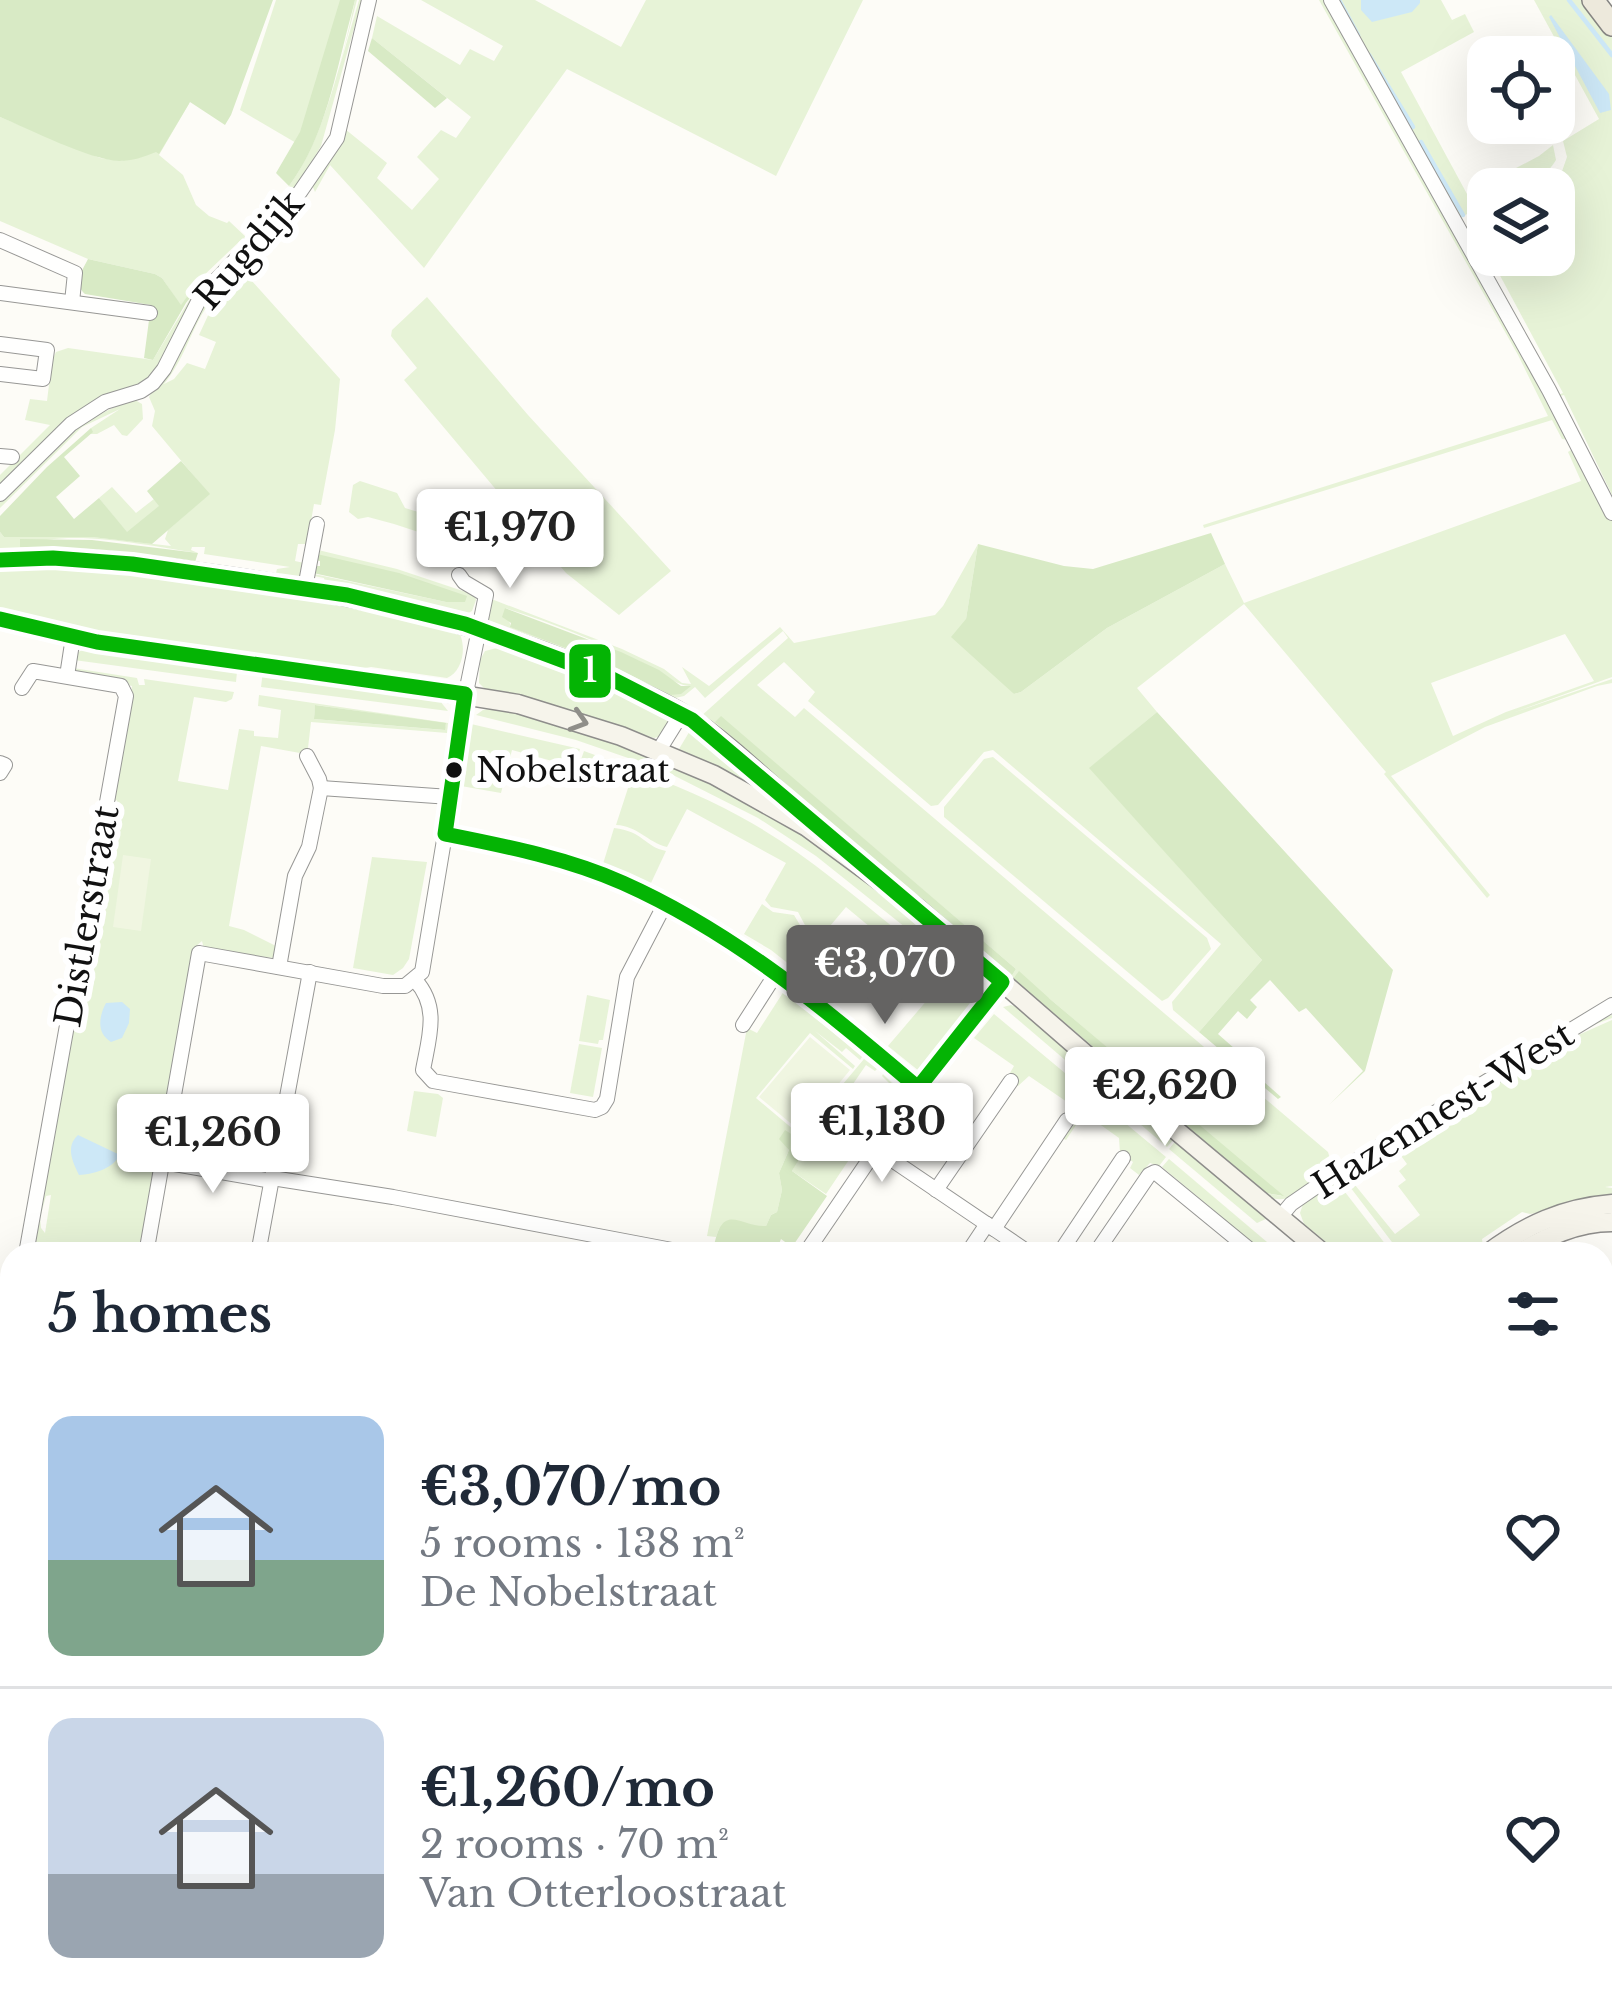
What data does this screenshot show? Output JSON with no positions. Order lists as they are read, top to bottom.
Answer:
{
  "streets": {
    "street": ["Rugdijk", "Distlerstraat", "Hazennest-West"]
  },
  "places": ["Nobelstraat"],
  "lines": ["transit line 1"],
  "page": {
    "price": [
      "€1,970",
      "€3,070",
      "€2,620",
      "€1,130",
      "€1,260"
    ],
    "heading": "5 homes",
    "list": [
      {
        "name": "€3,070/mo",
        "note": "5 rooms · 138 m² · De Nobelstraat"
      },
      {
        "name": "€1,260/mo",
        "note": "2 rooms · 70 m² · Van Otterloostraat"
      }
    ]
  }
}
